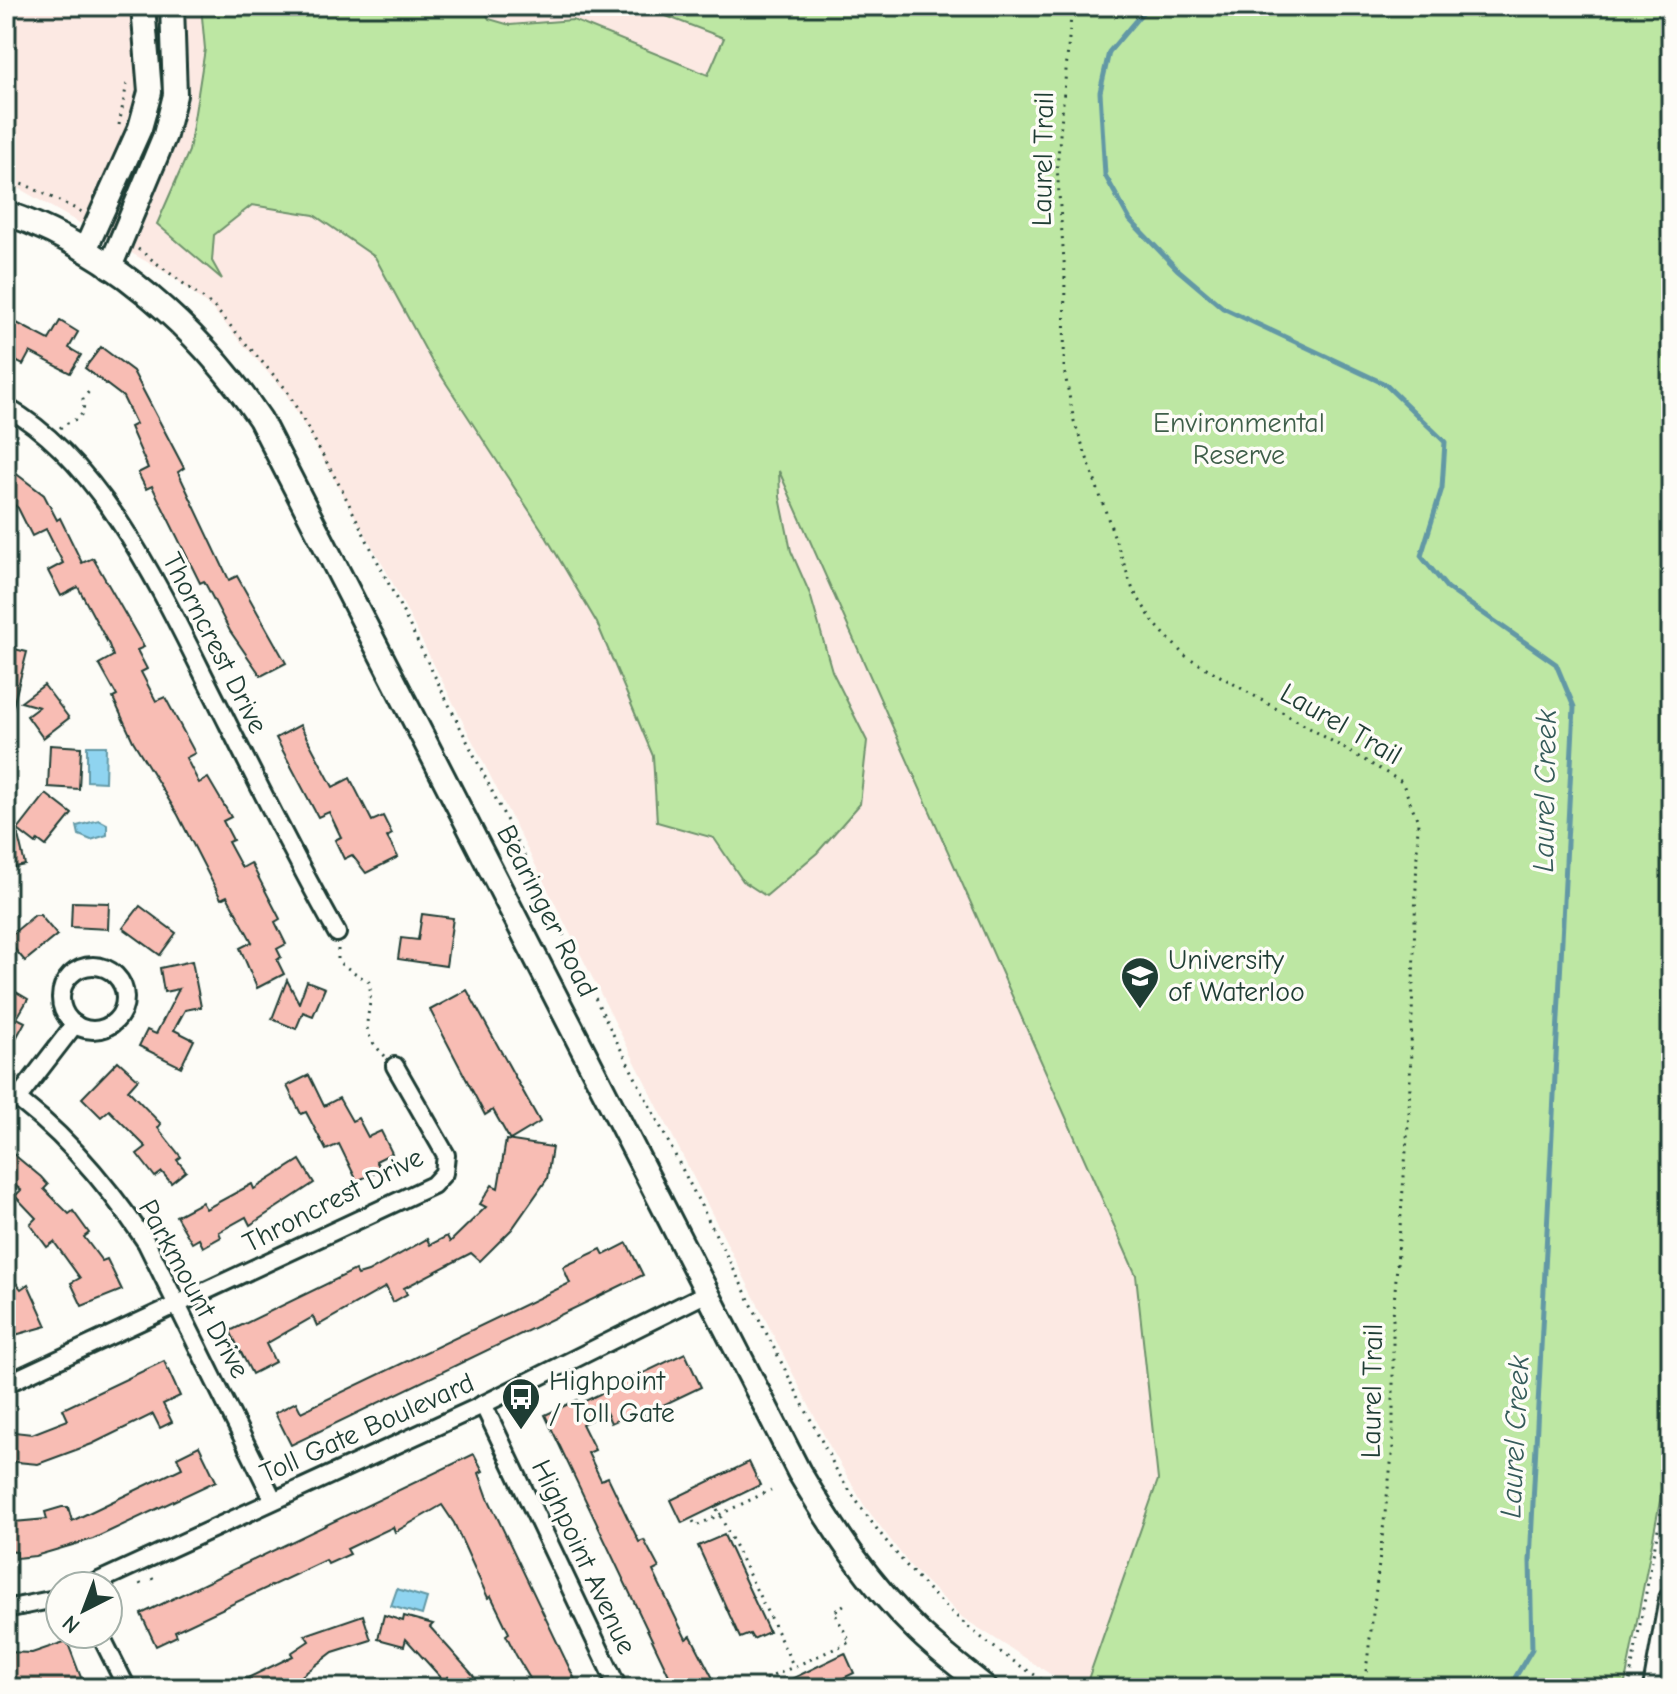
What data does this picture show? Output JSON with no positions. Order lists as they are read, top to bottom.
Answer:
{
  "streets": {
    "street": [
      "Thorncrest Drive",
      "Bearinger Road",
      "Throncrest Drive",
      "Parkmount Drive",
      "Toll Gate Boulevard",
      "Highpoint Avenue"
    ],
    "path": ["Laurel Trail"]
  },
  "crossings": [
    ["Bearinger Road", "Toll Gate Boulevard"],
    ["Throncrest Drive", "Parkmount Drive"],
    ["Parkmount Drive", "Toll Gate Boulevard"],
    ["Toll Gate Boulevard", "Highpoint Avenue"]
  ],
  "water": ["Laurel Creek"],
  "parks": ["Environmental Reserve"],
  "places": {
    "school or university": ["University of Waterloo"],
    "bus stop": ["Highpoint / Toll Gate"]
  },
  "north": "bottom left"
}
